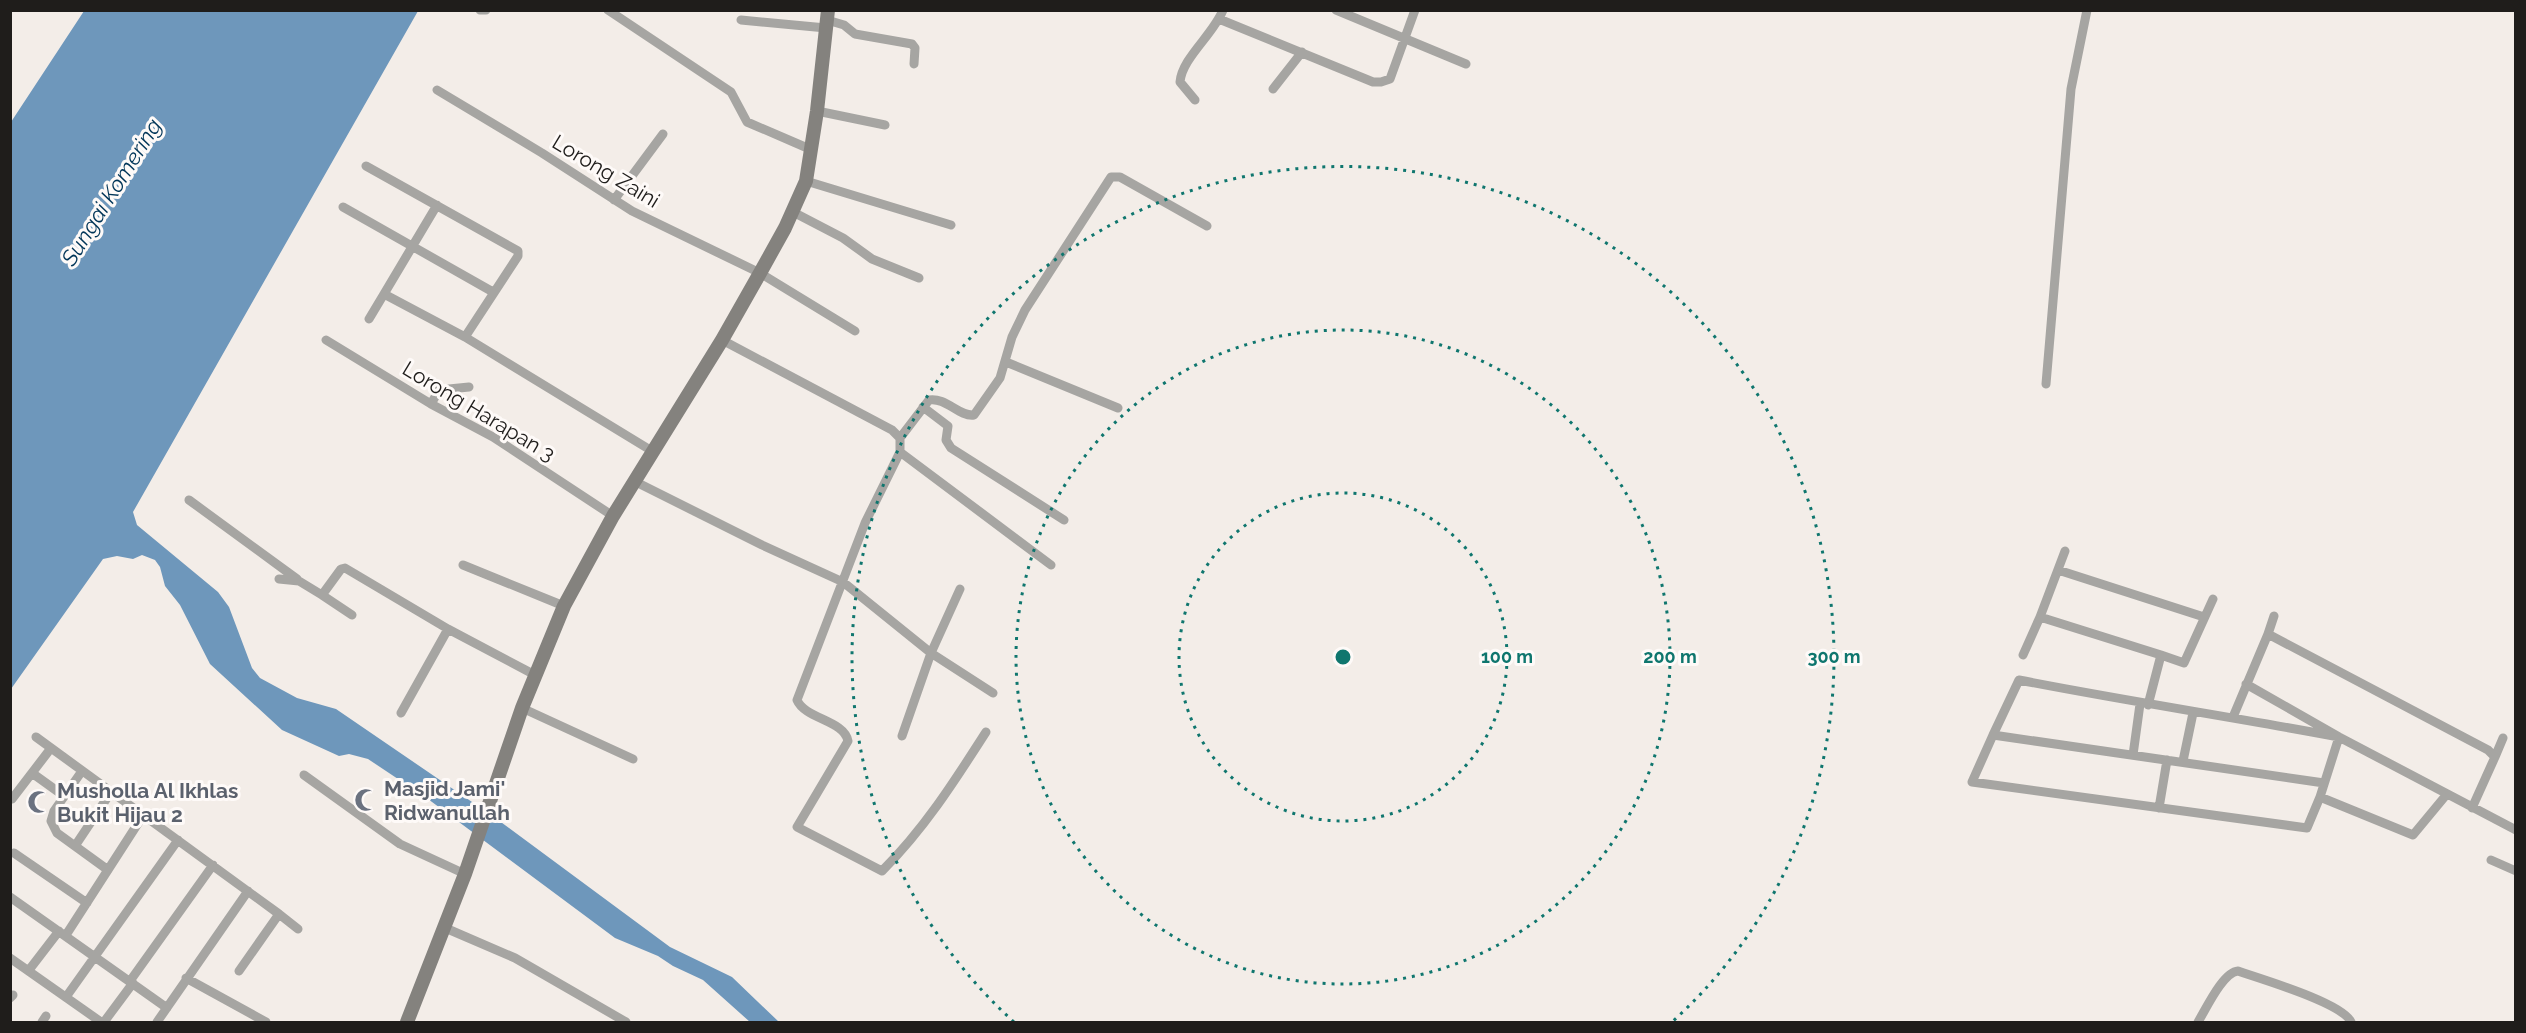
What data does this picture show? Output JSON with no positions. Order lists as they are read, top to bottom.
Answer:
{
  "streets": {
    "street": ["Lorong Zaini", "Lorong Harapan 3"]
  },
  "water": ["Sungai Komering"],
  "places": {
    "mosque": ["Masjid Jami' Ridwanullah", "Musholla Al Ikhlas Bukit Hijau 2"]
  },
  "rings": ["100 m", "200 m", "300 m"]
}
